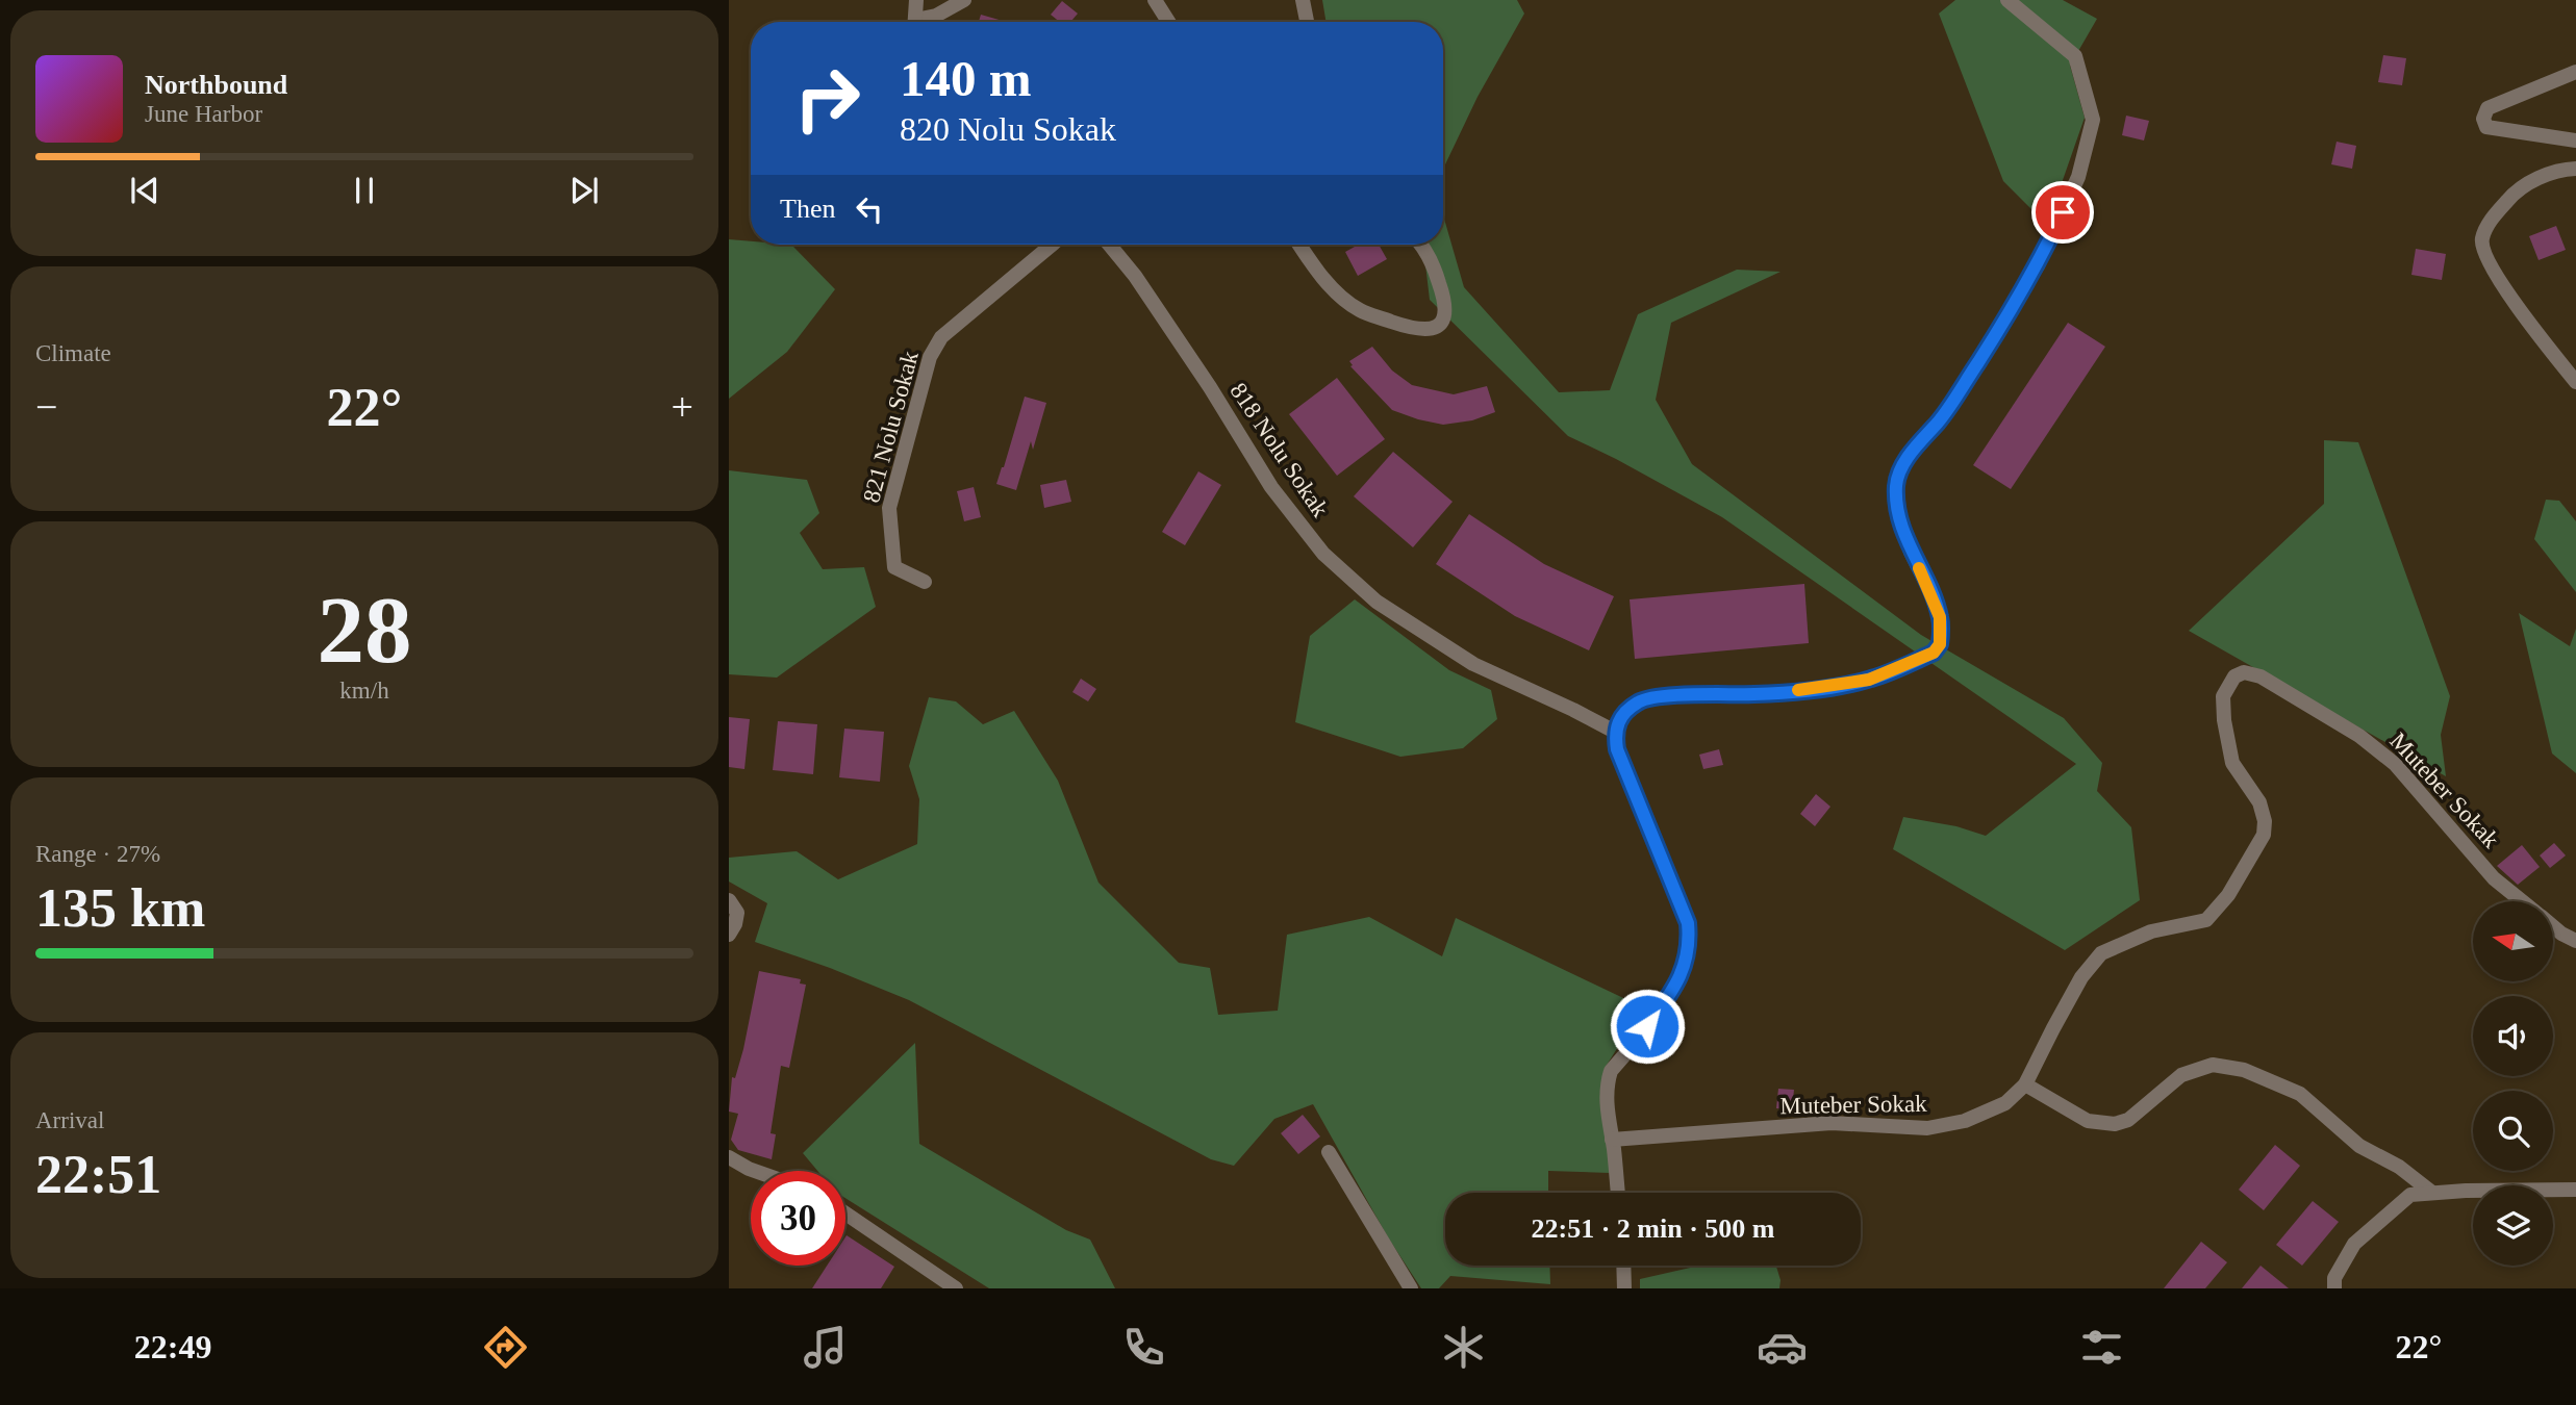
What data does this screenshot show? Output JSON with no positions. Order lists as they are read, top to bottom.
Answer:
{
  "streets": {
    "street": ["821 Nolu Sokak", "818 Nolu Sokak", "Muteber Sokak"]
  },
  "north": "left",
  "page": {
    "turn": ["140 m", "820 Nolu Sokak"],
    "song": ["Northbound", "June Harbor"],
    "then": "Then",
    "tile": [
      "Climate",
      ["28", "km/h"],
      ["Range · 27%", "135 km"],
      ["Arrival", "22:51"]
    ],
    "heat": ["−", "22°", "+"],
    "limit": "30",
    "trip": "22:51 · 2 min · 500 m",
    "tabs": ["22:49", "22°"]
  }
}
